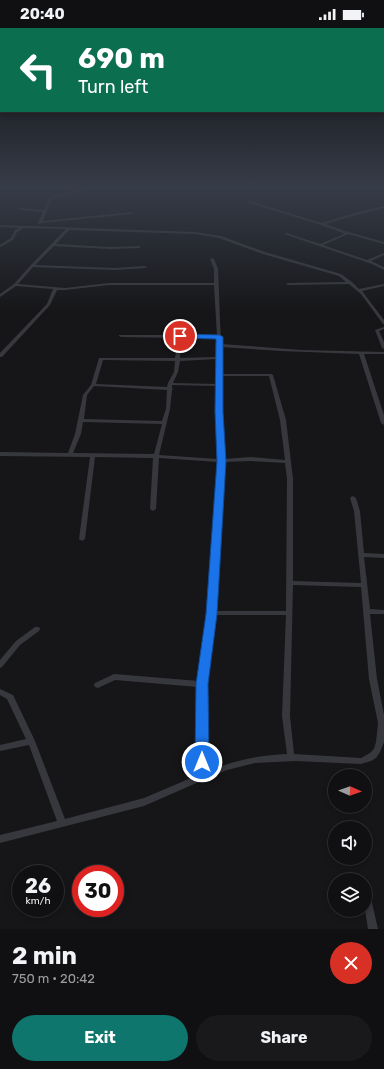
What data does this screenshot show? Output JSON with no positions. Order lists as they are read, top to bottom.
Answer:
{
  "north": "right",
  "page": {
    "status": "20:40",
    "turn": ["690 m", "Turn left"],
    "speed": "26 km/h",
    "limit": "30",
    "heading": ["2 min", "750 m · 20:42"],
    "buttons": ["Exit", "Share"]
  }
}
